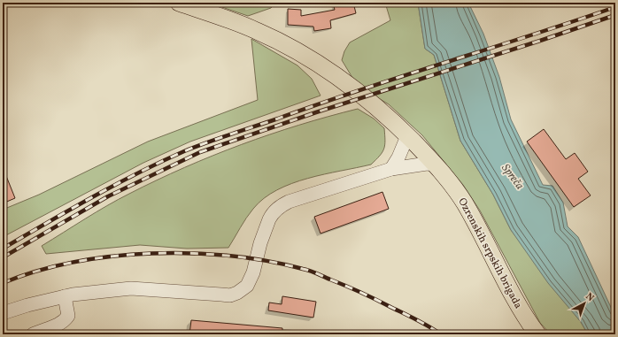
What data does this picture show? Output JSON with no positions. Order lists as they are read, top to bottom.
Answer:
{
  "streets": {
    "main road": ["Ozrenskih srpskih brigada"]
  },
  "water": ["Spreča"],
  "north": "top right"
}
